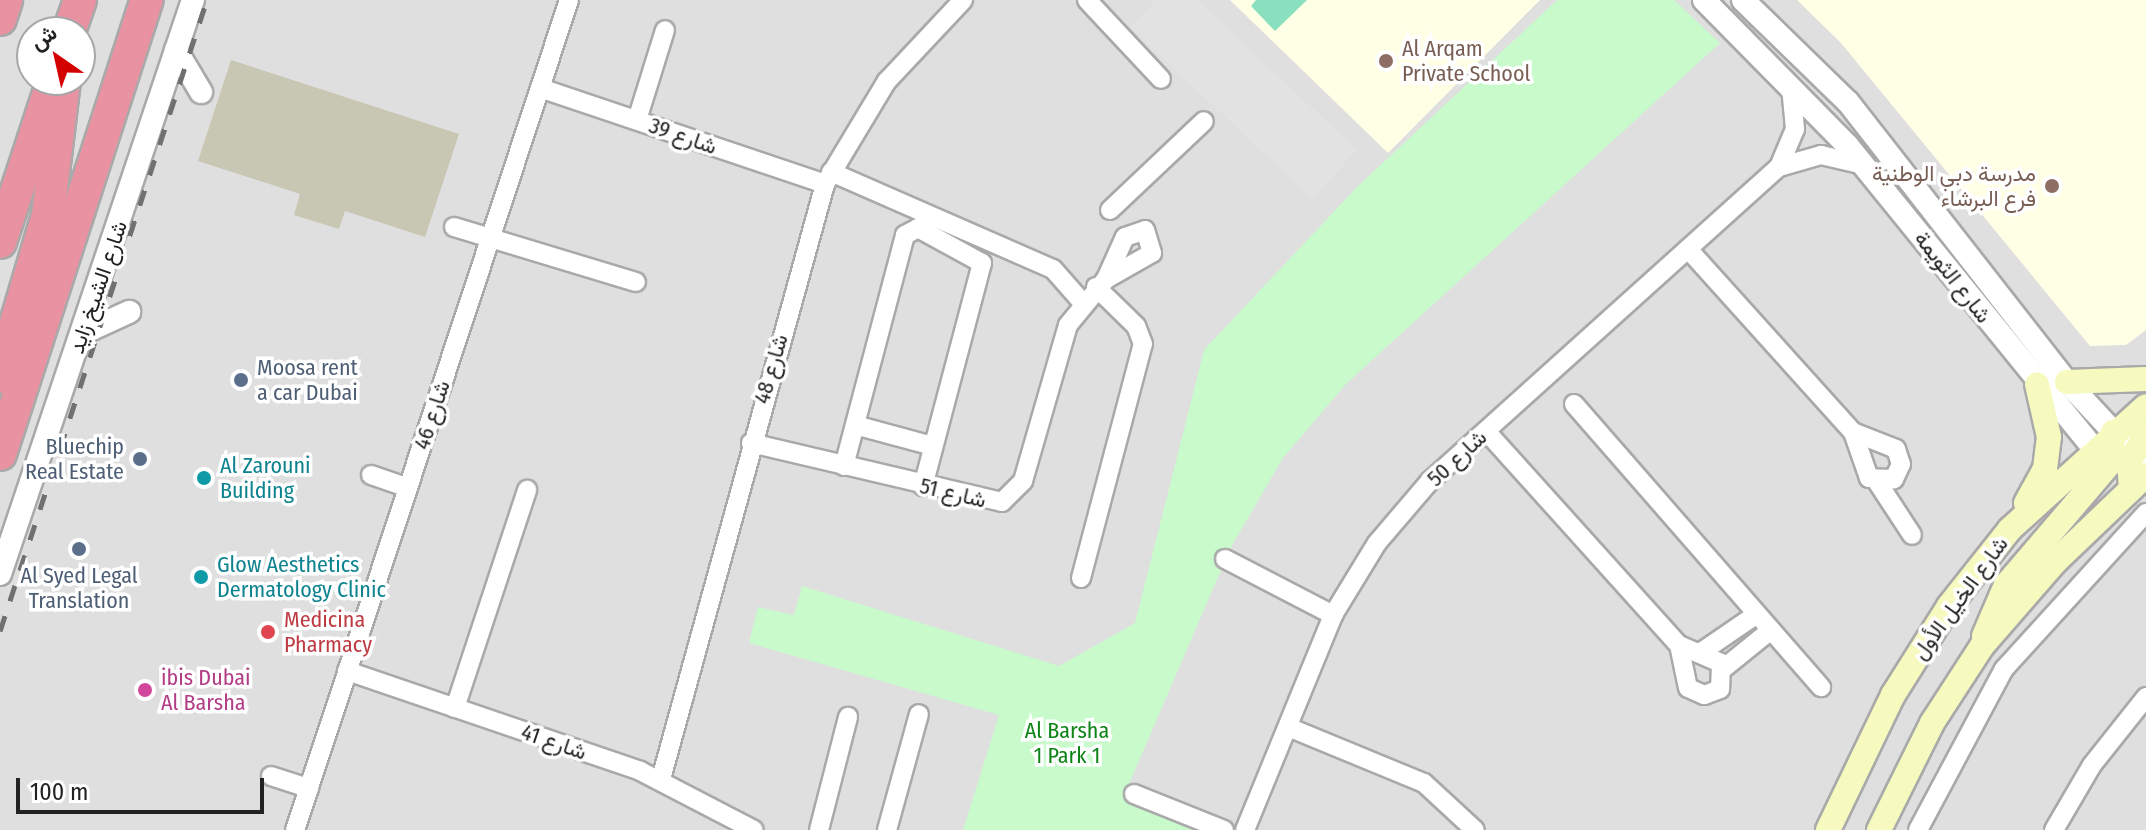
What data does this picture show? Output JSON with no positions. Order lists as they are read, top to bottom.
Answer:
{
  "streets": {
    "main road": ["شارع الخيل الأول"],
    "street": [
      "شارع 39",
      "شارع الثويمة",
      "شارع الشيخ زايد",
      "شارع 48",
      "شارع 46",
      "شارع 50",
      "شارع 51",
      "شارع 41"
    ]
  },
  "crossings": [
    ["شارع 39", "شارع 48"],
    ["شارع 39", "شارع 46"],
    ["شارع 39", "شارع 51"],
    ["شارع الثويمة", "شارع 50"],
    ["شارع الثويمة", "شارع الخيل الأول"],
    ["شارع 48", "شارع 51"],
    ["شارع 48", "شارع 41"],
    ["شارع 46", "شارع 41"]
  ],
  "parks": ["Al Barsha 1 Park 1"],
  "places": [
    "Al Arqam Private School",
    "مدرسة دبي الوطنية فرع البرشاء",
    "Moosa rent a car Dubai",
    "Bluechip Real Estate",
    "Al Zarouni Building",
    "Al Syed Legal Translation",
    "Glow Aesthetics Dermatology Clinic",
    "Medicina Pharmacy",
    "ibis Dubai Al Barsha"
  ],
  "scale_bar": "100 m",
  "north": "top left"
}
